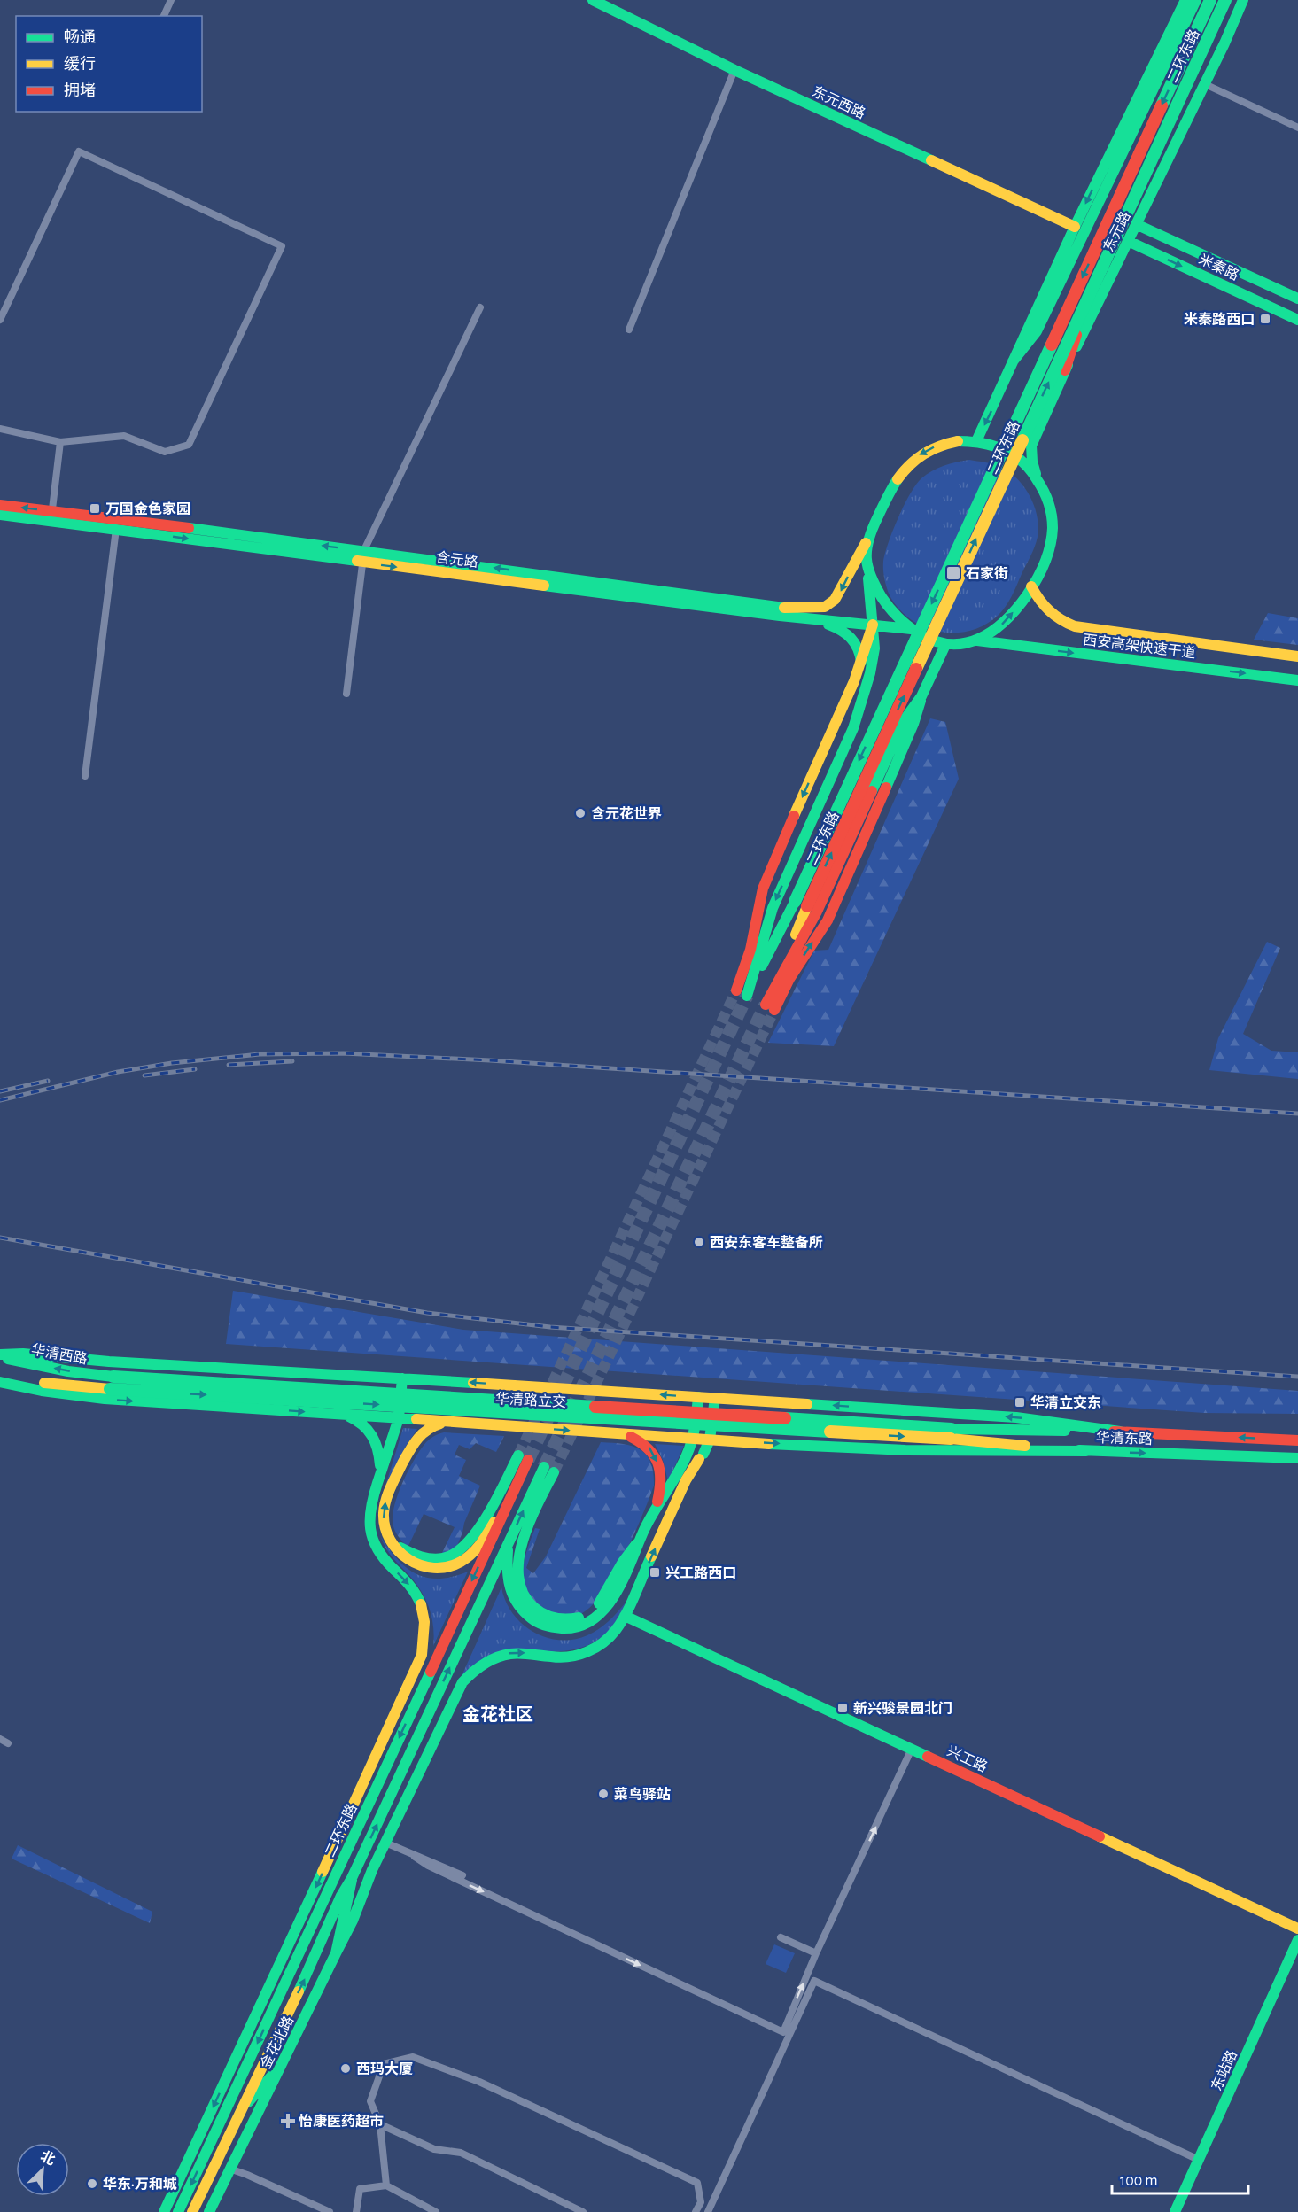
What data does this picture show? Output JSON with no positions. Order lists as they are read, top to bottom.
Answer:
{
  "streets": {
    "main road": [
      "二环东路",
      "东元西路",
      "东元路",
      "米秦路",
      "含元路",
      "西安高架快速干道",
      "华清西路",
      "华清路立交",
      "华清东路",
      "兴工路",
      "金花北路",
      "东站路"
    ]
  },
  "crossings": [
    ["东元路", "米秦路"],
    ["华清西路", "华清路立交"],
    ["华清路立交", "华清东路"]
  ],
  "districts": ["金花社区"],
  "places": {
    "transit": [
      "米秦路西口",
      "万国金色家园",
      "石家街",
      "华清立交东",
      "兴工路西口",
      "新兴骏景园北门"
    ],
    "other": [
      "含元花世界",
      "西安东客车整备所",
      "菜鸟驿站",
      "西玛大厦",
      "华东·万和城"
    ],
    "health": ["怡康医药超市"]
  },
  "legend": ["畅通", "缓行", "拥堵"],
  "scale_bar": "100 m",
  "north": "top right"
}
